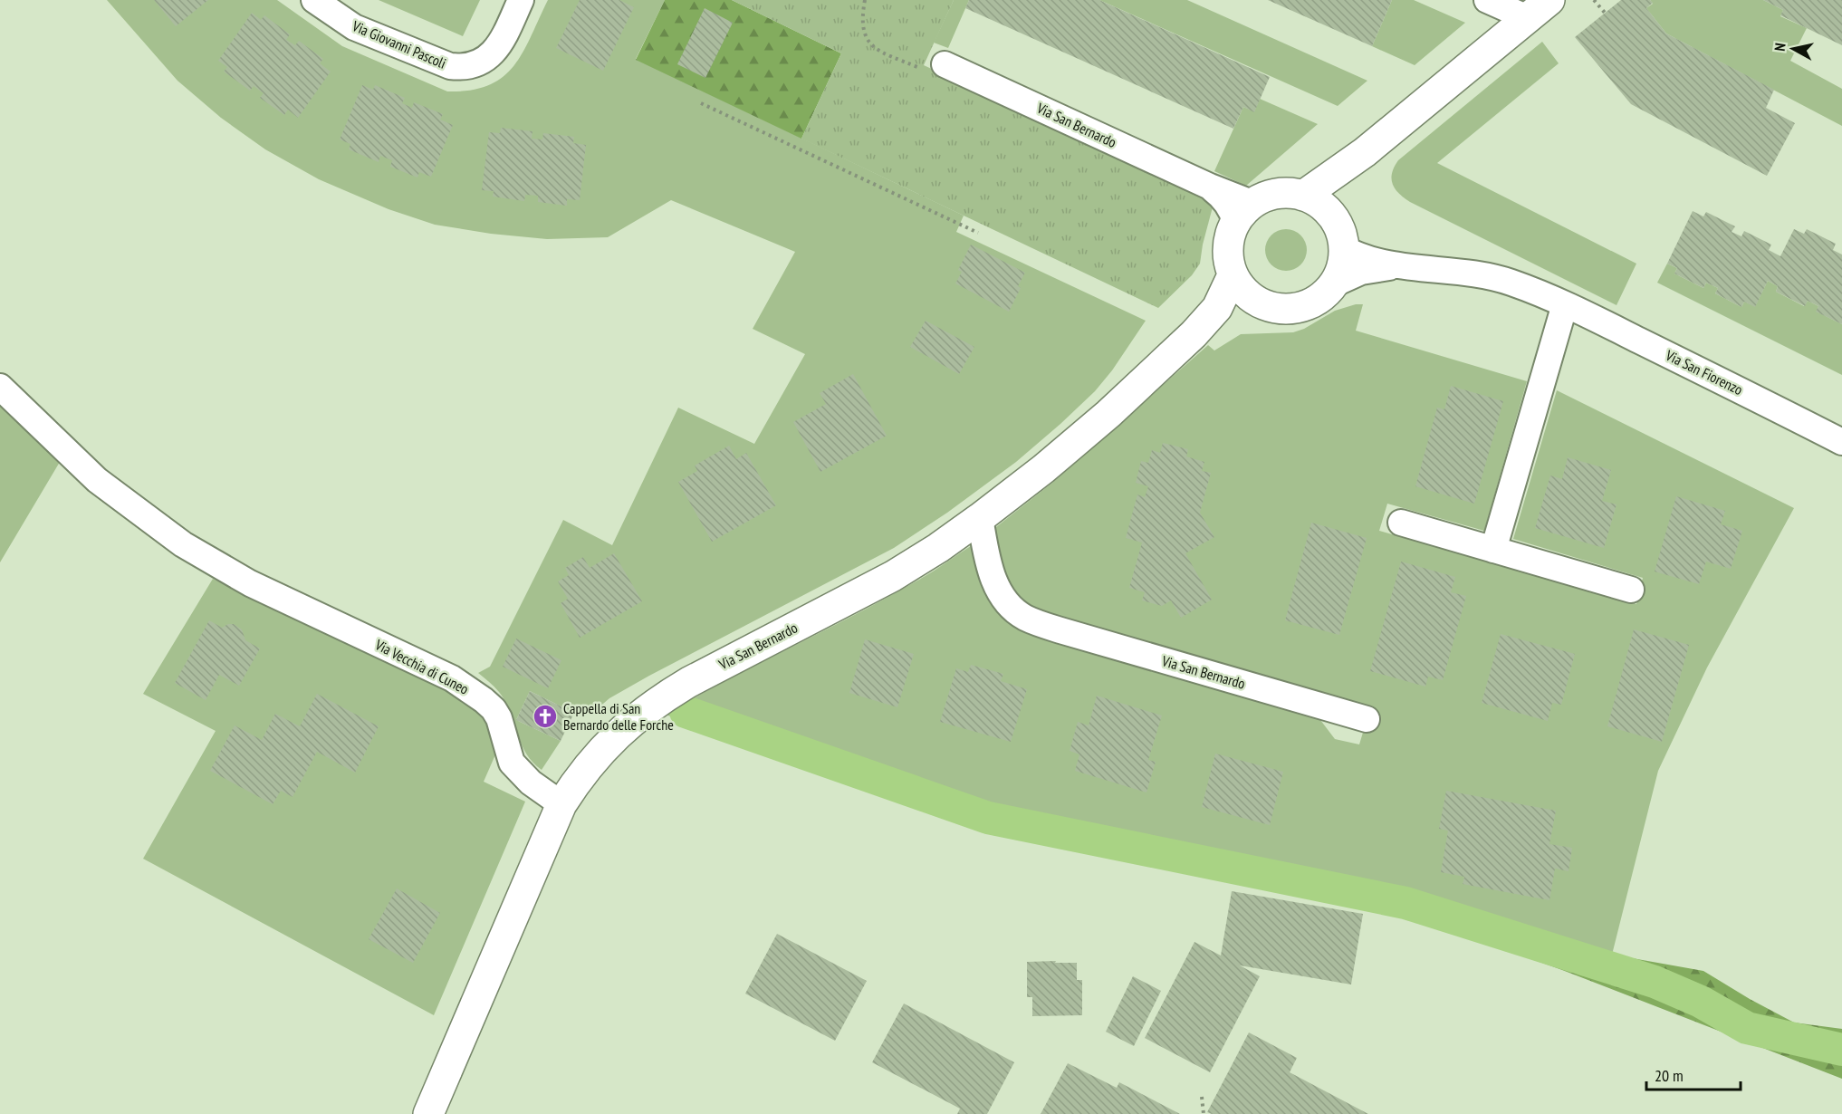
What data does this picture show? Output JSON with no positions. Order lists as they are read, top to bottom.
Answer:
{
  "streets": {
    "street": [
      "Via Giovanni Pascoli",
      "Via San Bernardo",
      "Via San Fiorenzo",
      "Via Vecchia di Cuneo"
    ]
  },
  "crossings": [
    ["Via San Bernardo", "Via San Fiorenzo"],
    ["Via San Bernardo", "Via Vecchia di Cuneo"]
  ],
  "places": {
    "church": ["Cappella di San Bernardo delle Forche"]
  },
  "scale_bar": "20 m",
  "north": "left"
}
